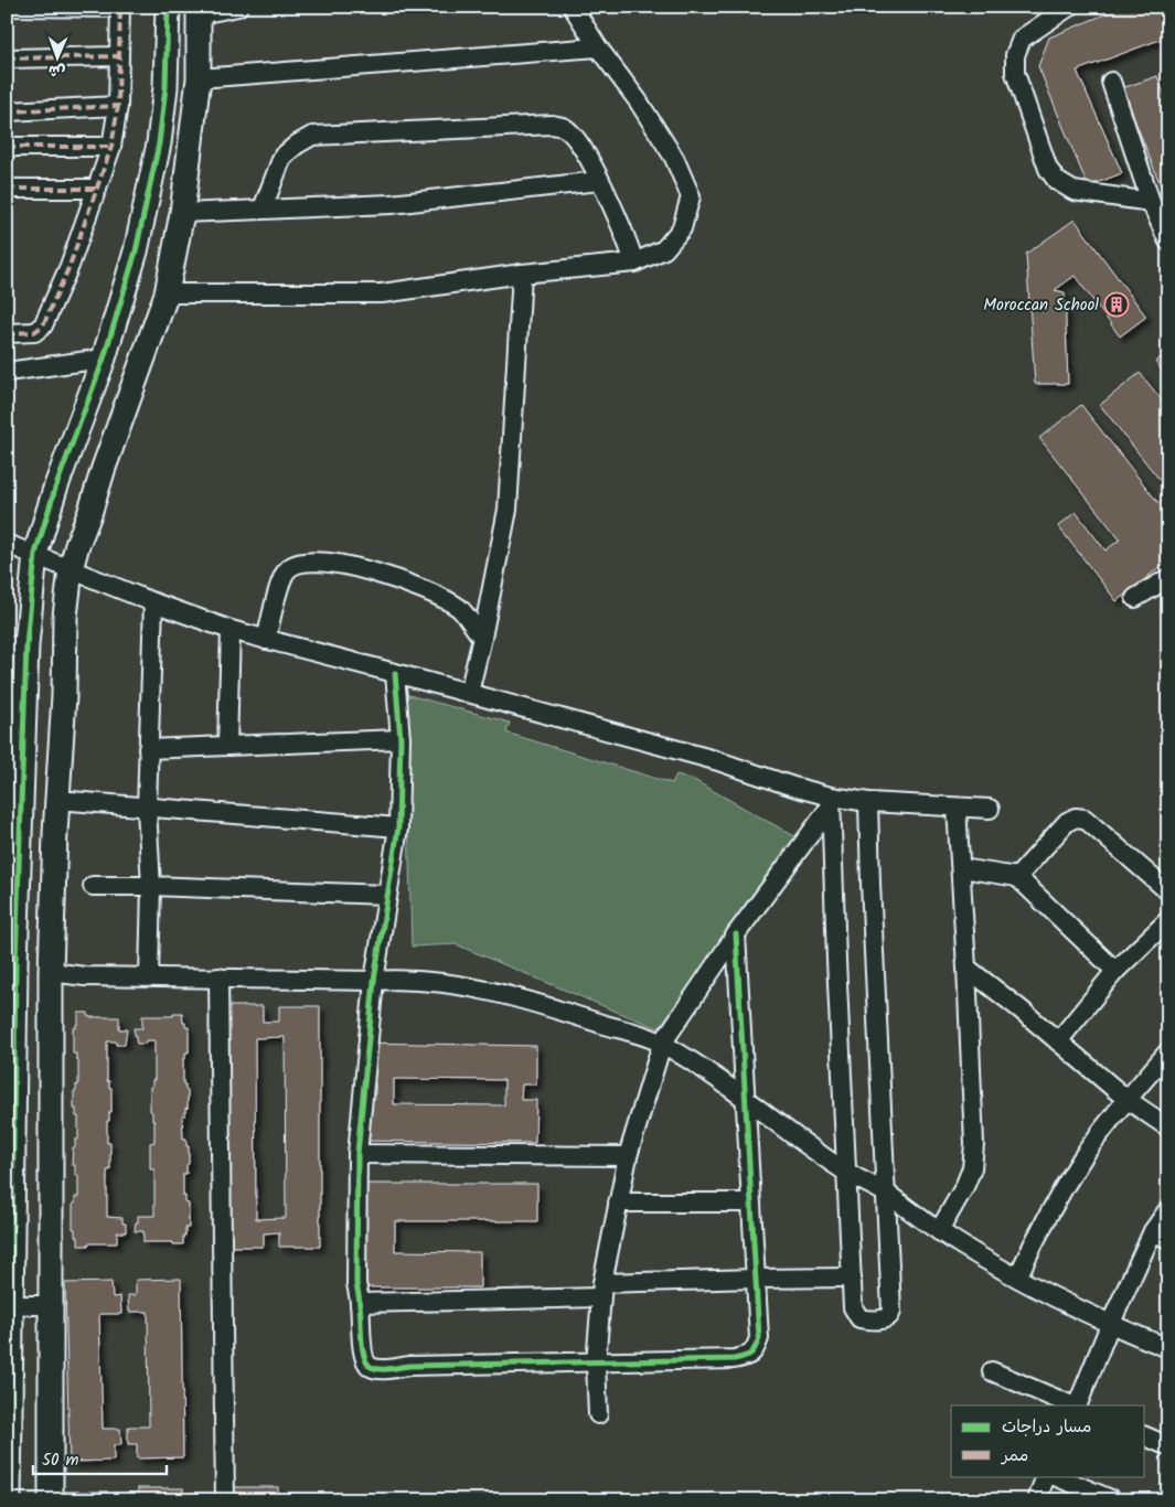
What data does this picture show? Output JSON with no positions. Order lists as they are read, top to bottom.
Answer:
{
  "places": {
    "building": ["Moroccan School"]
  },
  "legend": ["مسار دراجات", "ممر"],
  "scale_bar": "50 m",
  "north": "bottom"
}
